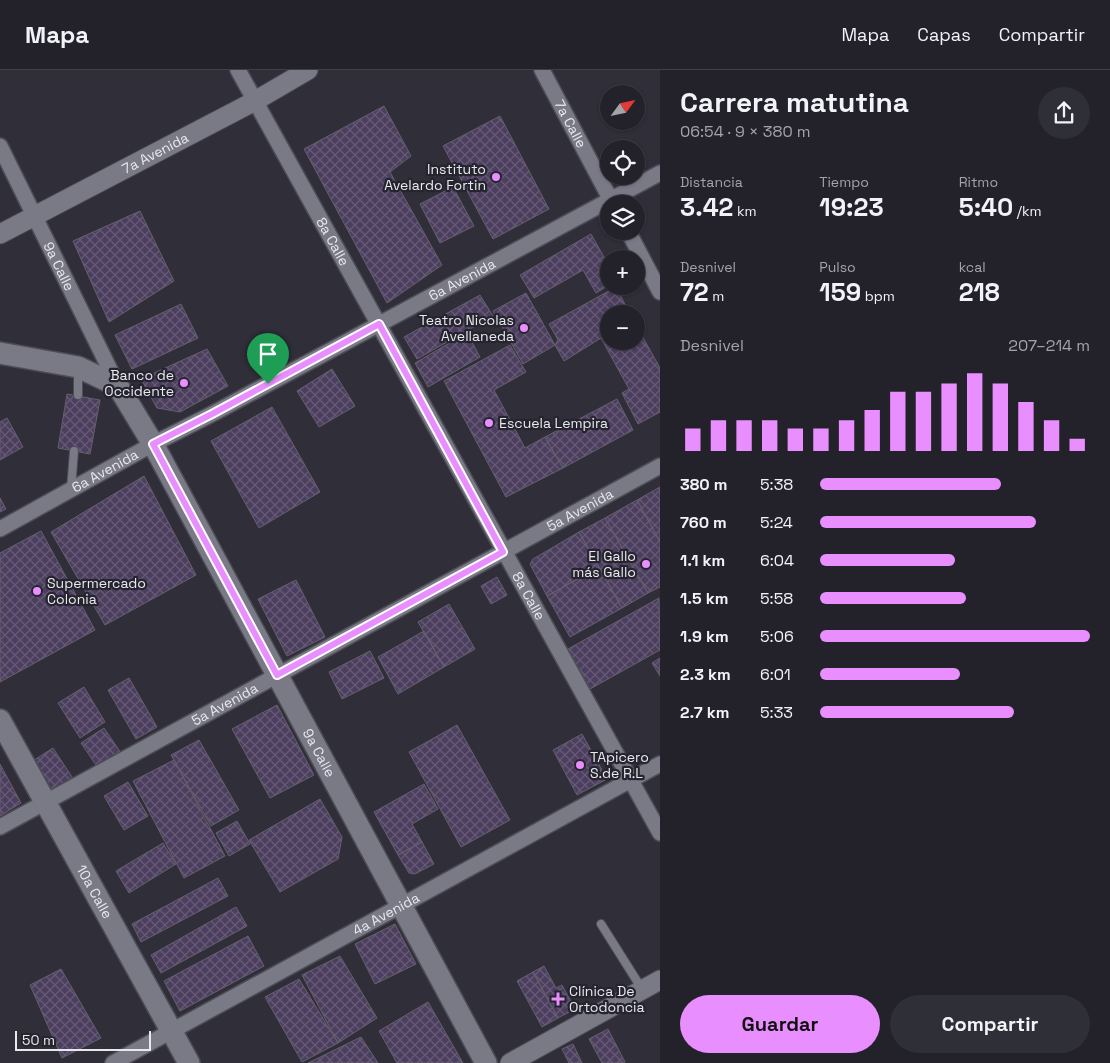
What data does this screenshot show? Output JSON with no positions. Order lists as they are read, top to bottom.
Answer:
{
  "streets": {
    "main road": ["9a Calle", "10a Calle"],
    "street": [
      "7a Calle",
      "7a Avenida",
      "8a Calle",
      "6a Avenida",
      "5a Avenida",
      "4a Avenida"
    ]
  },
  "crossings": [
    ["7a Avenida", "8a Calle"],
    ["7a Avenida", "9a Calle"],
    ["8a Calle", "6a Avenida"],
    ["8a Calle", "5a Avenida"],
    ["8a Calle", "4a Avenida"],
    ["9a Calle", "6a Avenida"],
    ["9a Calle", "5a Avenida"],
    ["9a Calle", "4a Avenida"],
    ["5a Avenida", "10a Calle"],
    ["10a Calle", "4a Avenida"]
  ],
  "places": {
    "other": [
      "Instituto Avelardo Fortin",
      "Teatro Nicolas Avellaneda",
      "Banco de Occidente",
      "Escuela Lempira",
      "El Gallo más Gallo",
      "Supermercado Colonia",
      "TApicero S.de R.L"
    ],
    "health": ["Clínica De Ortodoncia"]
  },
  "scale_bar": "50 m",
  "north": "top right",
  "page": {
    "header": "Mapa",
    "nav": ["Mapa", "Capas", "Compartir"],
    "heading": ["Carrera matutina", "06:54 · 9 × 380 m"],
    "map_buttons": ["+", "−"],
    "stats": [
      ["Distancia", "3.42 km"],
      ["Tiempo", "19:23"],
      ["Ritmo", "5:40 /km"],
      ["Desnivel", "72 m"],
      ["Pulso", "159 bpm"],
      ["kcal", "218"]
    ],
    "chart": ["Desnivel", "207–214 m"],
    "list": [
      {
        "name": "380 m",
        "note": "5:38"
      },
      {
        "name": "760 m",
        "note": "5:24"
      },
      {
        "name": "1.1 km",
        "note": "6:04"
      },
      {
        "name": "1.5 km",
        "note": "5:58"
      },
      {
        "name": "1.9 km",
        "note": "5:06"
      },
      {
        "name": "2.3 km",
        "note": "6:01"
      },
      {
        "name": "2.7 km",
        "note": "5:33"
      }
    ],
    "buttons": ["Guardar", "Compartir"],
    "scale": "50 m"
  }
}
